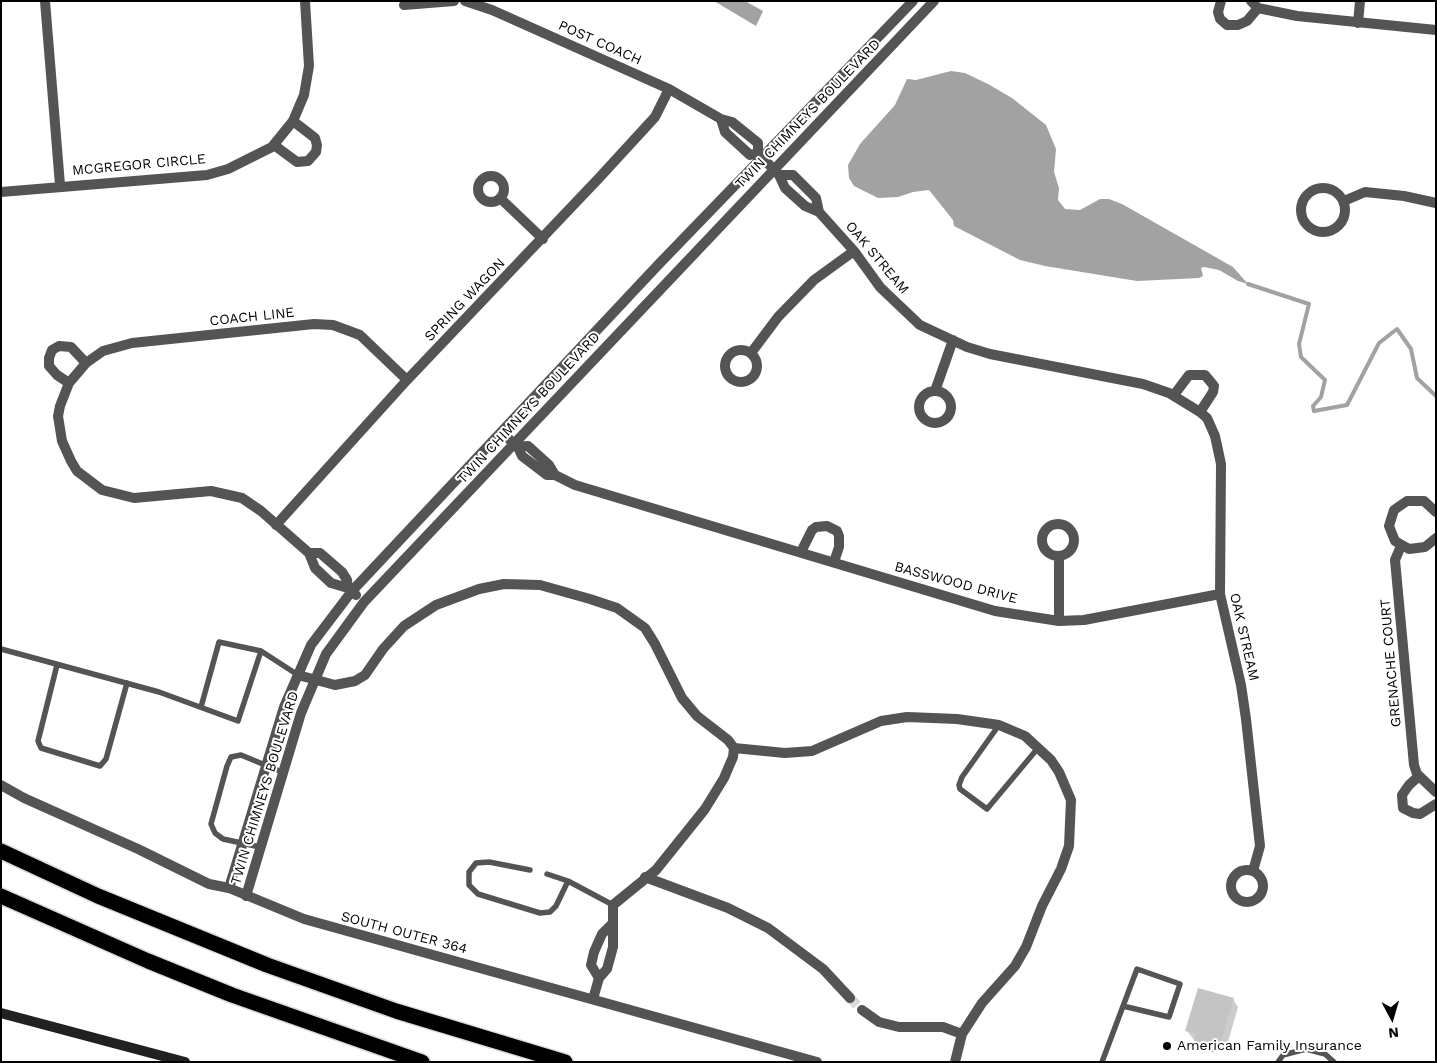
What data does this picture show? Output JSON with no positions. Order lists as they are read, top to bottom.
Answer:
{
  "streets": {
    "street": [
      "POST COACH",
      "TWIN CHIMNEYS BOULEVARD",
      "MCGREGOR CIRCLE",
      "OAK STREAM",
      "SPRING WAGON",
      "COACH LINE",
      "BASSWOOD DRIVE",
      "GRENACHE COURT",
      "SOUTH OUTER 364"
    ]
  },
  "crossings": [
    ["POST COACH", "TWIN CHIMNEYS BOULEVARD"],
    ["POST COACH", "OAK STREAM"],
    ["POST COACH", "SPRING WAGON"],
    ["TWIN CHIMNEYS BOULEVARD", "OAK STREAM"],
    ["TWIN CHIMNEYS BOULEVARD", "COACH LINE"],
    ["TWIN CHIMNEYS BOULEVARD", "BASSWOOD DRIVE"],
    ["TWIN CHIMNEYS BOULEVARD", "SOUTH OUTER 364"],
    ["OAK STREAM", "BASSWOOD DRIVE"],
    ["SPRING WAGON", "COACH LINE"]
  ],
  "places": ["American Family Insurance"],
  "north": "bottom"
}
